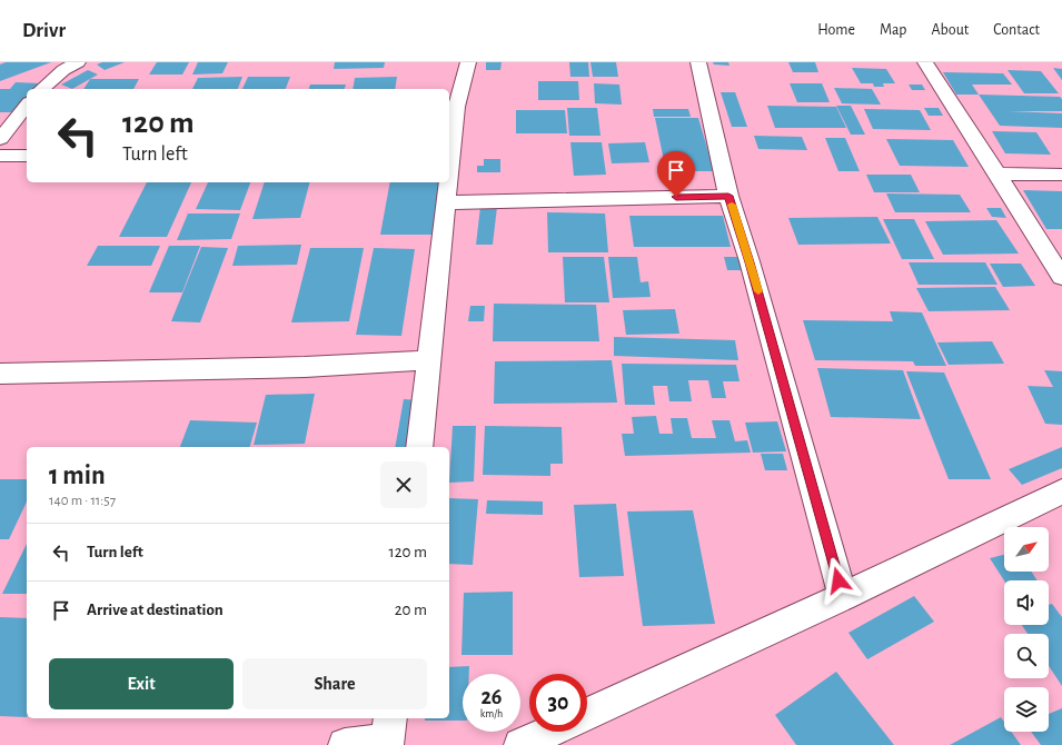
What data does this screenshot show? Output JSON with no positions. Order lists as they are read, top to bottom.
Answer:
{
  "north": "top right",
  "page": {
    "header": "Drivr",
    "nav": [
      "Home",
      "Map",
      "About",
      "Contact"
    ],
    "turn": ["120 m", "Turn left"],
    "heading": ["1 min", "140 m · 11:57"],
    "list": [
      {
        "name": "Turn left",
        "value": "120 m"
      },
      {
        "name": "Arrive at destination",
        "value": "20 m"
      }
    ],
    "buttons": ["Exit", "Share"],
    "speed": "26 km/h",
    "limit": "30"
  }
}
